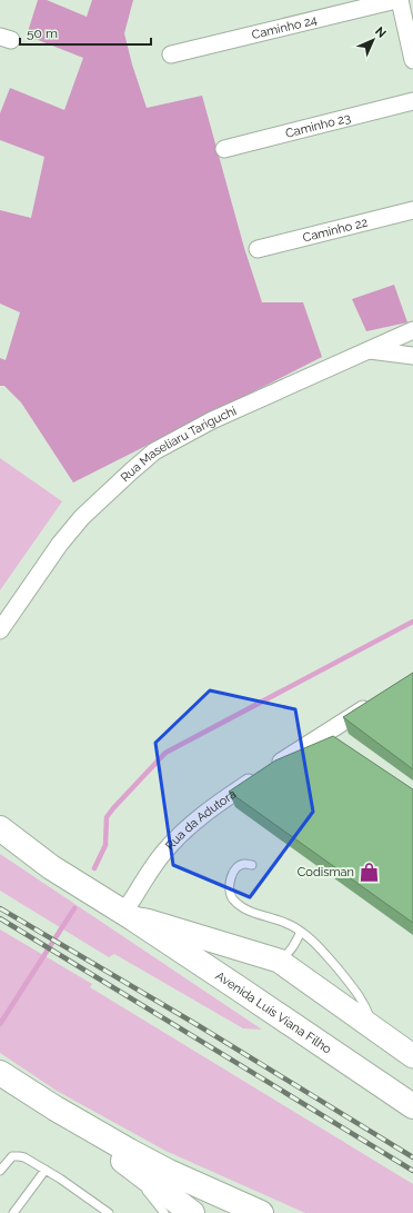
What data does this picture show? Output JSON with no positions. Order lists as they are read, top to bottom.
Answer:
{
  "streets": {
    "highway": ["Avenida Luís Viana Filho"],
    "street": [
      "Caminho 24",
      "Caminho 23",
      "Caminho 22",
      "Rua Maseliaru Tariguchi",
      "Rua da Adutora"
    ]
  },
  "crossings": [
    ["Rua da Adutora", "Avenida Luís Viana Filho"]
  ],
  "places": {
    "shop": ["Codisman"]
  },
  "scale_bar": "50 m",
  "north": "top right"
}
